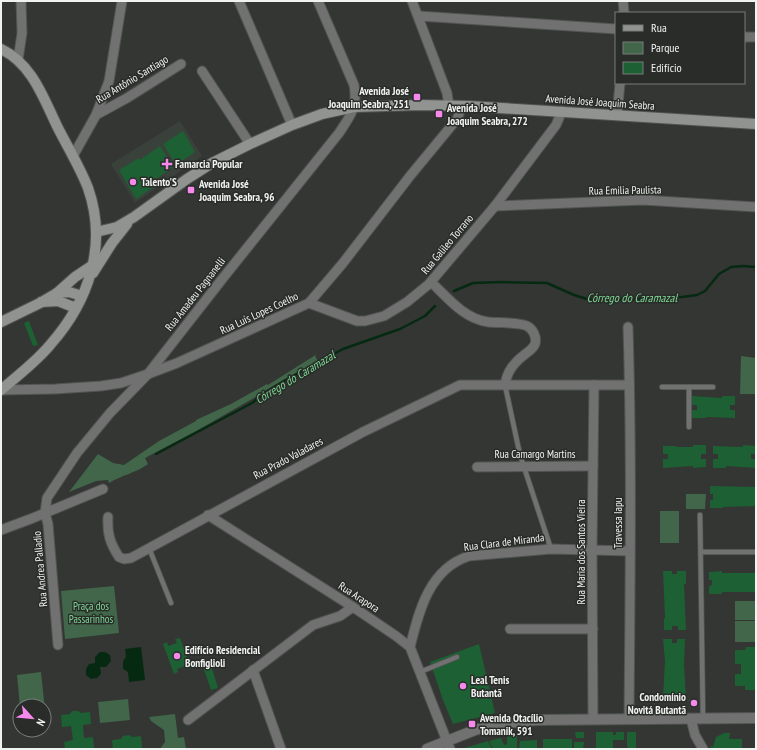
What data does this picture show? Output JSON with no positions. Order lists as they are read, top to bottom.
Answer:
{
  "streets": {
    "main road": ["Avenida José Joaquim Seabra"],
    "street": [
      "Rua Antônio Santiago",
      "Rua Emilia Paulista",
      "Rua Galileo Torrano",
      "Rua Amadeu Pagnanelli",
      "Rua Luís Lopes Coelho",
      "Rua Camargo Martins",
      "Rua Prado Valadares",
      "Travessa Iapu",
      "Rua Clara de Miranda",
      "Rua Maria dos Santos Vieira",
      "Rua Andrea Palladio",
      "Rua Arapora"
    ]
  },
  "crossings": [
    ["Avenida José Joaquim Seabra", "Rua Galileo Torrano"],
    ["Avenida José Joaquim Seabra", "Rua Amadeu Pagnanelli"],
    ["Avenida José Joaquim Seabra", "Rua Luís Lopes Coelho"],
    ["Rua Emilia Paulista", "Rua Galileo Torrano"],
    ["Rua Galileo Torrano", "Rua Luís Lopes Coelho"],
    ["Rua Amadeu Pagnanelli", "Rua Luís Lopes Coelho"],
    ["Rua Amadeu Pagnanelli", "Rua Andrea Palladio"],
    ["Rua Camargo Martins", "Rua Maria dos Santos Vieira"],
    ["Rua Prado Valadares", "Rua Arapora"],
    ["Travessa Iapu", "Rua Clara de Miranda"],
    ["Rua Clara de Miranda", "Rua Maria dos Santos Vieira"],
    ["Rua Clara de Miranda", "Rua Arapora"]
  ],
  "water": ["Córrego do Caramazal"],
  "parks": ["Praça dos Passarinhos"],
  "places": {
    "transit": [
      "Avenida José Joaquim Seabra, 251",
      "Avenida José Joaquim Seabra, 272",
      "Avenida José Joaquim Seabra, 96",
      "Avenida Otacílio Tomanik, 591"
    ],
    "health": ["Famarcia Popular"],
    "other": [
      "Talento'S",
      "Edifício Residencial Bonfiglioli",
      "Leal Tenis Butantã",
      "Condomínio Novitá Butantã"
    ]
  },
  "legend": ["Rua", "Parque", "Edifício"],
  "north": "bottom right"
}
